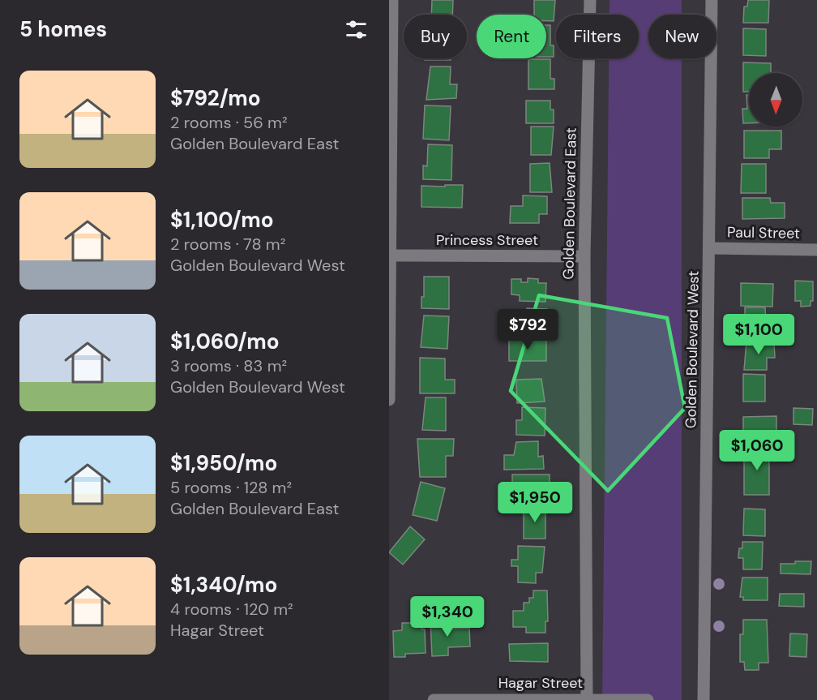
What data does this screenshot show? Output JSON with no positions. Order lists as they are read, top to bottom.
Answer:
{
  "streets": {
    "street": [
      "Golden Boulevard East",
      "Paul Street",
      "Princess Street",
      "Golden Boulevard West",
      "Hagar Street"
    ]
  },
  "crossings": [
    ["Golden Boulevard East", "Princess Street"],
    ["Golden Boulevard East", "Hagar Street"],
    ["Paul Street", "Golden Boulevard West"]
  ],
  "north": "bottom",
  "page": {
    "heading": "5 homes",
    "chip": [
      "Buy",
      "Rent",
      "Filters",
      "New"
    ],
    "list": [
      {
        "name": "$792/mo",
        "note": "2 rooms · 56 m² · Golden Boulevard East"
      },
      {
        "name": "$1,100/mo",
        "note": "2 rooms · 78 m² · Golden Boulevard West"
      },
      {
        "name": "$1,060/mo",
        "note": "3 rooms · 83 m² · Golden Boulevard West"
      },
      {
        "name": "$1,950/mo",
        "note": "5 rooms · 128 m² · Golden Boulevard East"
      },
      {
        "name": "$1,340/mo",
        "note": "4 rooms · 120 m² · Hagar Street"
      }
    ],
    "price": [
      "$792",
      "$1,100",
      "$1,060",
      "$1,950",
      "$1,340"
    ]
  }
}
